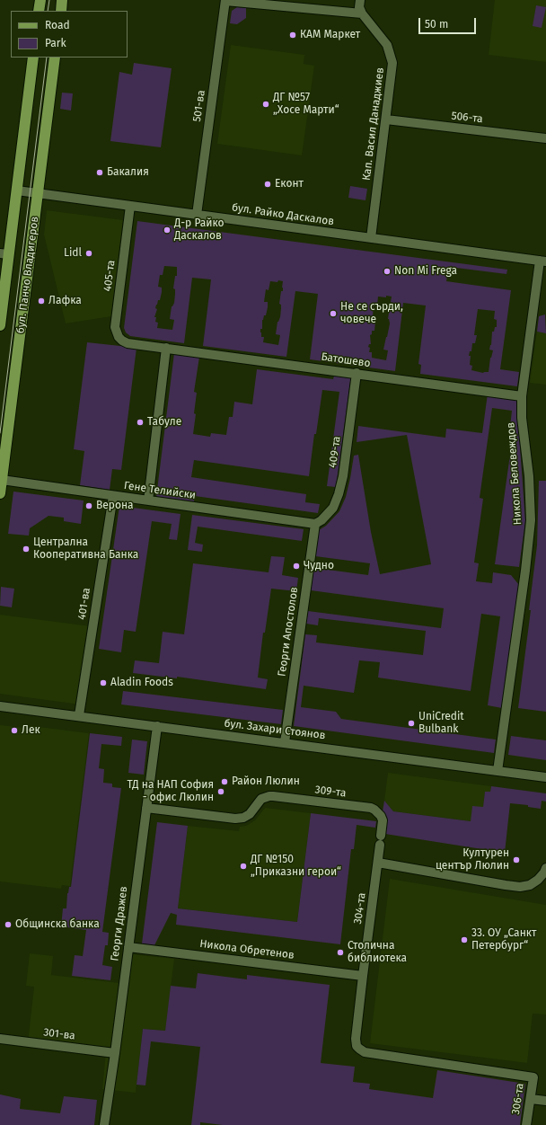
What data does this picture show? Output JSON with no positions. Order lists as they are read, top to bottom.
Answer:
{
  "streets": {
    "main road": ["бул. Панчо Владигеров"],
    "street": [
      "501-ва",
      "506-та",
      "Кап. Васил Данаджиев",
      "бул. Райко Даскалов",
      "405-та",
      "Батошево",
      "409-та",
      "Никола Беловеждов",
      "Гене Телийски",
      "401-ва",
      "Георги Апостолов",
      "бул. Захари Стоянов",
      "309-та",
      "304-та",
      "Георги Дражев",
      "Никола Обретенов",
      "301-ва",
      "306-та"
    ]
  },
  "crossings": [
    ["501-ва", "бул. Райко Даскалов"],
    ["506-та", "Кап. Васил Данаджиев"],
    ["Кап. Васил Данаджиев", "бул. Райко Даскалов"],
    ["бул. Райко Даскалов", "бул. Панчо Владигеров"],
    ["бул. Райко Даскалов", "405-та"],
    ["бул. Райко Даскалов", "Никола Беловеждов"],
    ["бул. Панчо Владигеров", "Гене Телийски"],
    ["405-та", "Батошево"],
    ["Батошево", "409-та"],
    ["Батошево", "Никола Беловеждов"],
    ["409-та", "Гене Телийски"],
    ["409-та", "Георги Апостолов"],
    ["Никола Беловеждов", "бул. Захари Стоянов"],
    ["Гене Телийски", "401-ва"],
    ["Гене Телийски", "Георги Апостолов"],
    ["401-ва", "бул. Захари Стоянов"],
    ["Георги Апостолов", "бул. Захари Стоянов"],
    ["бул. Захари Стоянов", "Георги Дражев"],
    ["309-та", "304-та"],
    ["309-та", "Георги Дражев"],
    ["304-та", "Никола Обретенов"],
    ["304-та", "306-та"],
    ["Георги Дражев", "Никола Обретенов"],
    ["Георги Дражев", "301-ва"]
  ],
  "places": [
    "КАМ Маркет",
    "ДГ №57 „Хосе Марти“",
    "Бакалия",
    "Еконт",
    "Д-р Райко Даскалов",
    "Lidl",
    "Non Mi Frega",
    "Лафка",
    "Не се сърди, човече",
    "Табуле",
    "Верона",
    "Централна Кооперативна Банка",
    "Чудно",
    "Aladin Foods",
    "UniCredit Bulbank",
    "Лек",
    "Район Люлин",
    "ТД на НАП София - офис Люлин",
    "Културен център Люлин",
    "ДГ №150 „Приказни герои“",
    "Общинска банка",
    "33. ОУ „Санкт Петербург“",
    "Столична библиотека"
  ],
  "legend": ["Road", "Park"],
  "scale_bar": "50 m"
}
